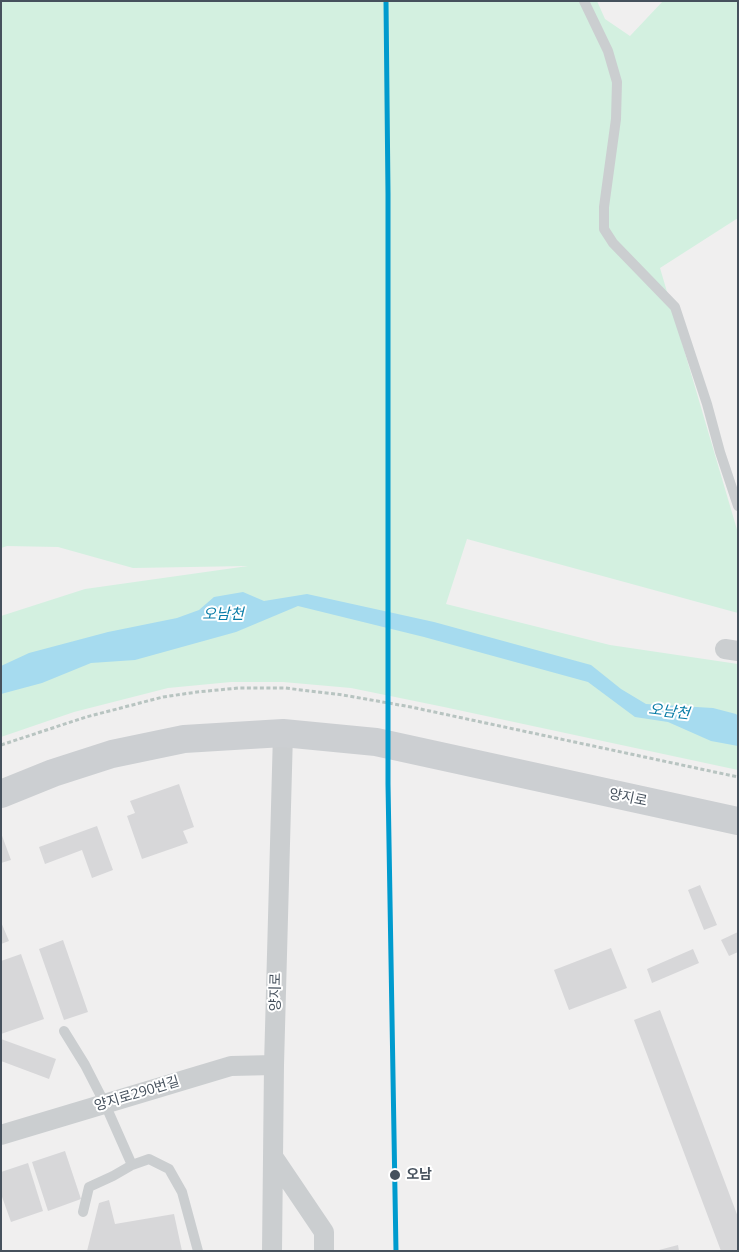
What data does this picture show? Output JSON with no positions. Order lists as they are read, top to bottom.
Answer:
{
  "streets": {
    "street": ["양지로", "양지로290번길"]
  },
  "crossings": [
    ["양지로", "양지로290번길"]
  ],
  "water": ["오남천"],
  "places": ["오남"]
}
